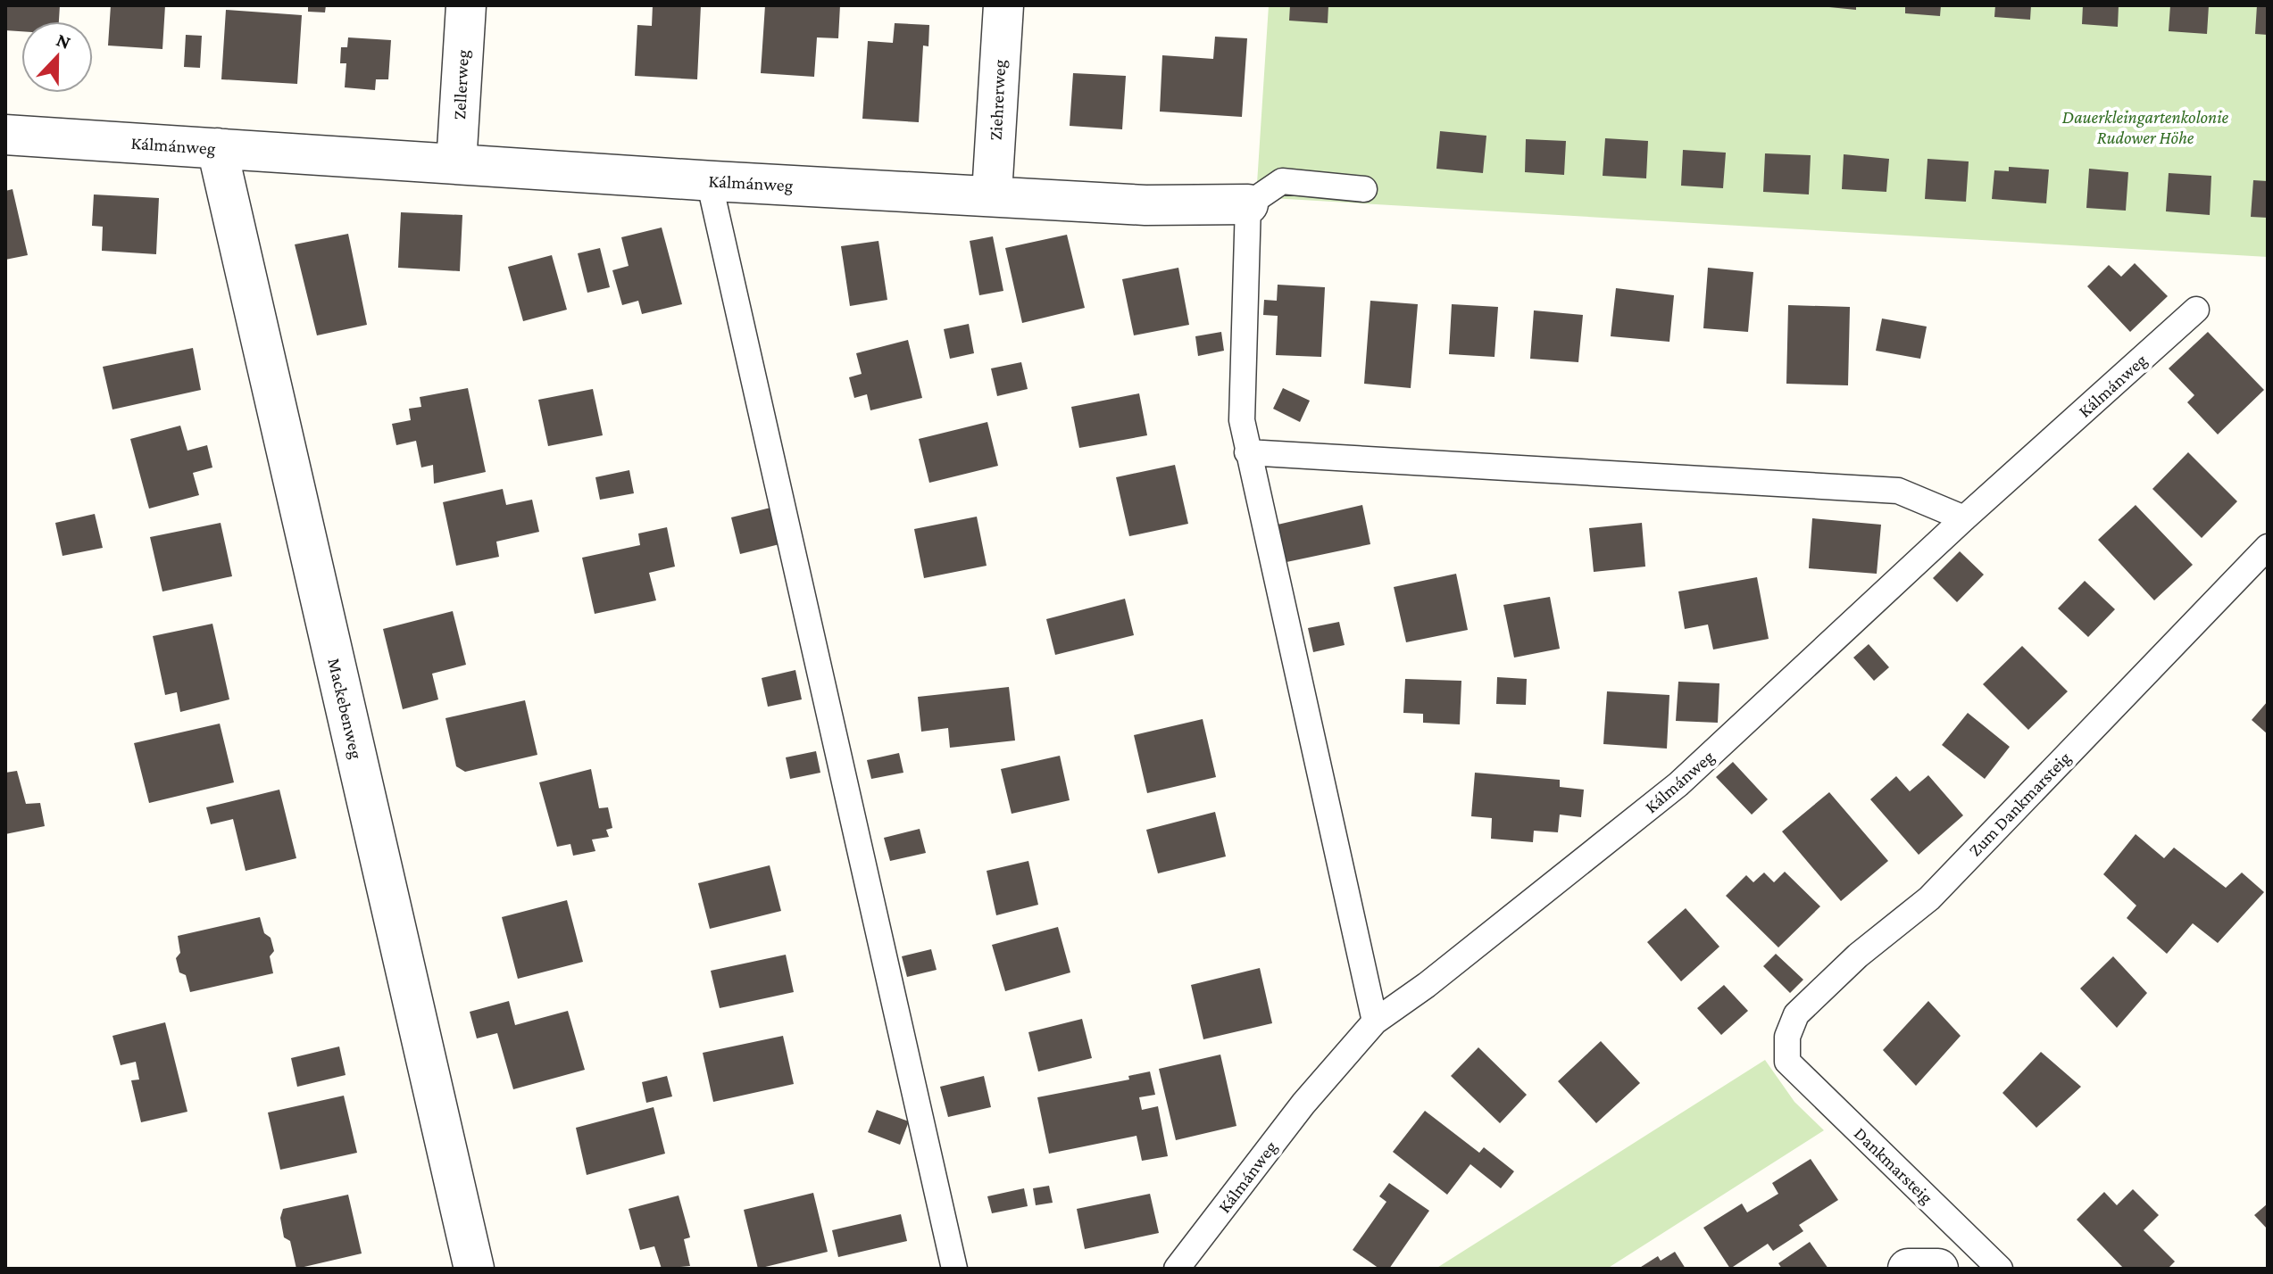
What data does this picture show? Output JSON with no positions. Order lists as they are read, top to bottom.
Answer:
{
  "streets": {
    "street": [
      "Zellerweg",
      "Ziehrerweg",
      "Kálmánweg",
      "Mackebenweg"
    ],
    "lane": ["Zum Dankmarsteig", "Dankmarsteig"]
  },
  "crossings": [
    ["Zellerweg", "Kálmánweg"],
    ["Ziehrerweg", "Kálmánweg"],
    ["Kálmánweg", "Mackebenweg"],
    ["Zum Dankmarsteig", "Dankmarsteig"]
  ],
  "parks": ["Dauerkleingartenkolonie Rudower Höhe"],
  "north": "top"
}
